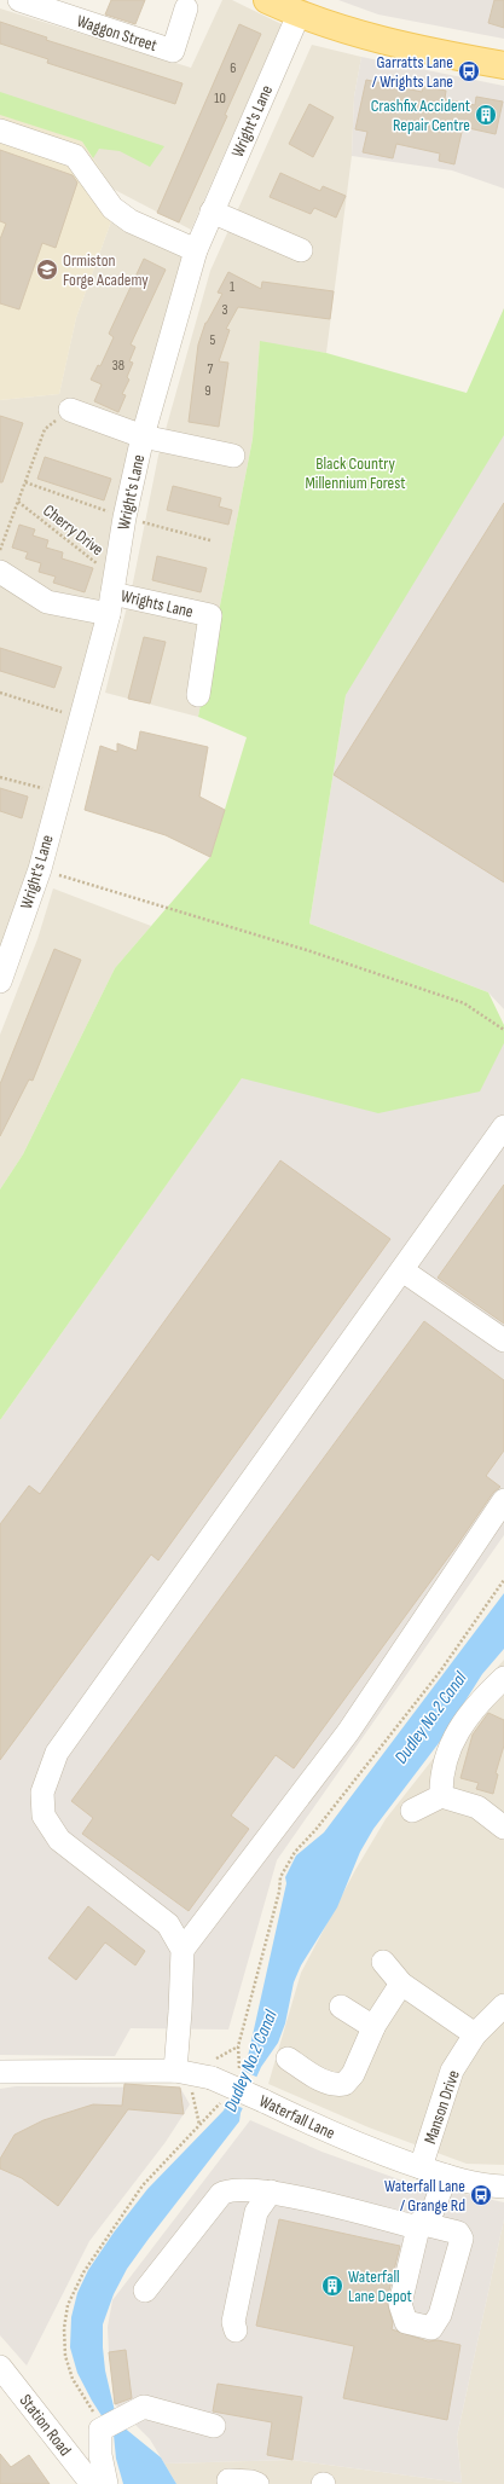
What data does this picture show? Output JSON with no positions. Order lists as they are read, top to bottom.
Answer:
{
  "streets": {
    "street": [
      "Waggon Street",
      "Wright's Lane",
      "Wrights Lane",
      "Manson Drive",
      "Waterfall Lane",
      "Station Road"
    ],
    "path": ["Cherry Drive"]
  },
  "crossings": [
    ["Wright's Lane", "Cherry Drive"],
    ["Wright's Lane", "Wrights Lane"],
    ["Cherry Drive", "Wrights Lane"],
    ["Manson Drive", "Waterfall Lane"]
  ],
  "water": ["Dudley No.2 Canal"],
  "parks": ["Black Country Millennium Forest"],
  "places": {
    "bus stop": ["Garratts Lane / Wrights Lane", "Waterfall Lane / Grange Rd"],
    "building": ["Crashfix Accident Repair Centre", "Waterfall Lane Depot"],
    "school or university": ["Ormiston Forge Academy"]
  },
  "house_numbers": [
    "6",
    "10",
    "1",
    "3",
    "5",
    "38",
    "7",
    "9"
  ]
}
